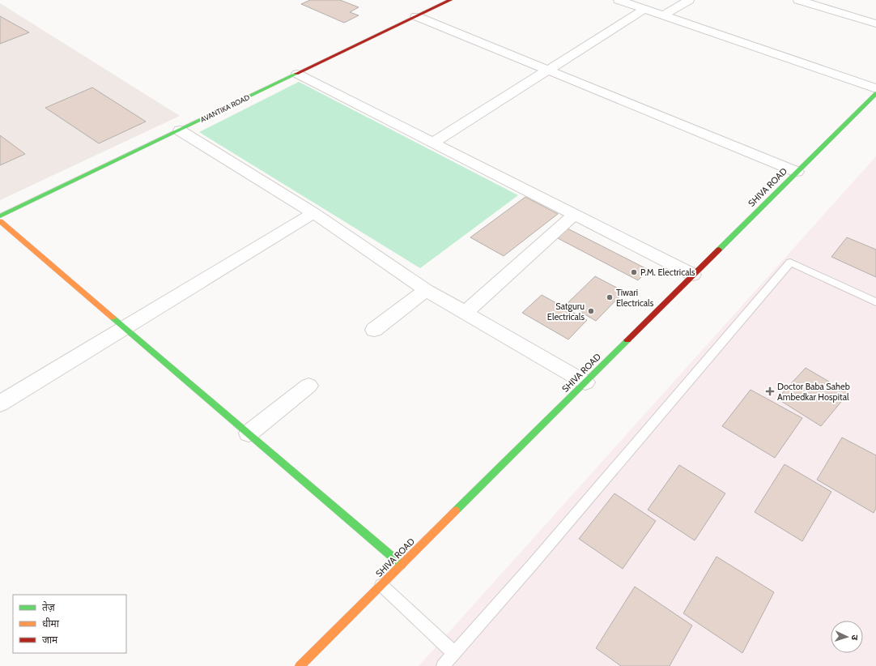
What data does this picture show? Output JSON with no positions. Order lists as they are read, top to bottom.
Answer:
{
  "streets": {
    "street": ["AVANTIKA ROAD", "SHIVA ROAD"]
  },
  "places": {
    "other": ["P.M. Electricals", "Tiwari Electricals", "Satguru Electricals"],
    "health": ["Doctor Baba Saheb Ambedkar Hospital"]
  },
  "legend": ["तेज़", "धीमा", "जाम"],
  "north": "right"
}
